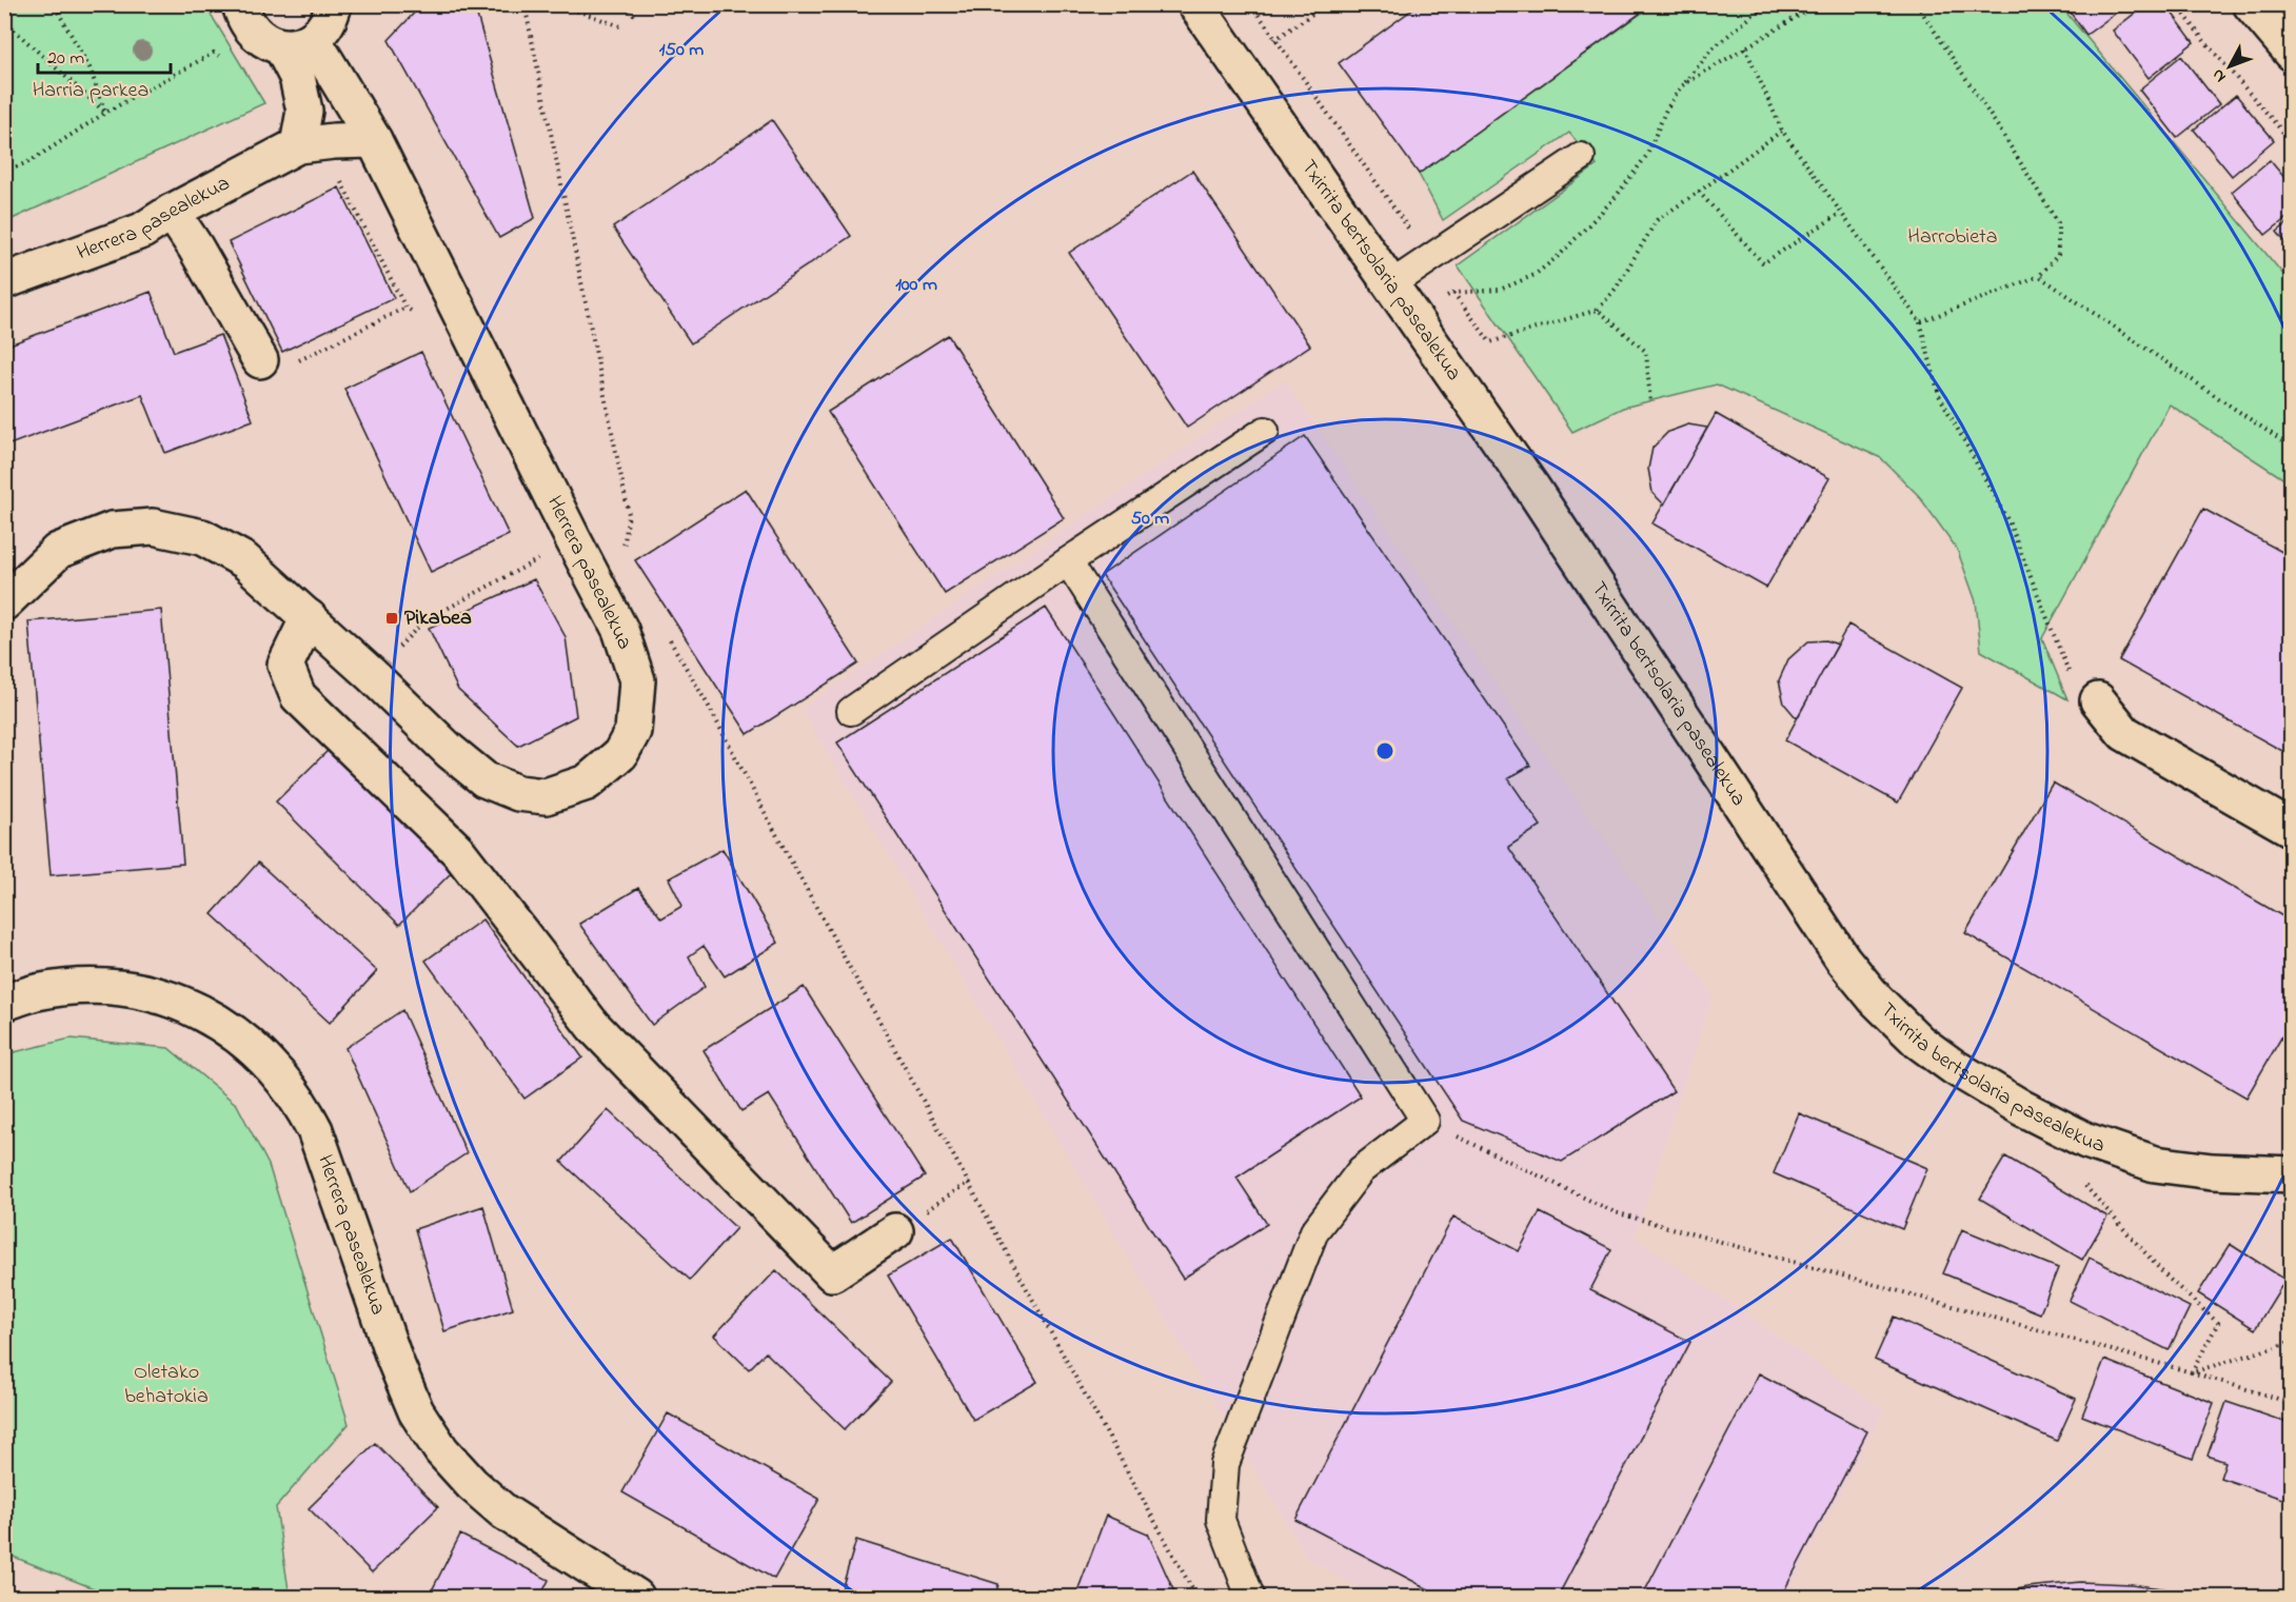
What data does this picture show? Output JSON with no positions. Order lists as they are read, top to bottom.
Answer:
{
  "streets": {
    "street": ["Herrera pasealekua", "Txirrita bertsolaria pasealekua"]
  },
  "parks": ["Harria parkea", "Harrobieta", "Oletako behatokia"],
  "places": {
    "transit": ["Pikabea"]
  },
  "scale_bar": "20 m",
  "north": "bottom left",
  "rings": ["150 m", "100 m", "50 m"]
}
